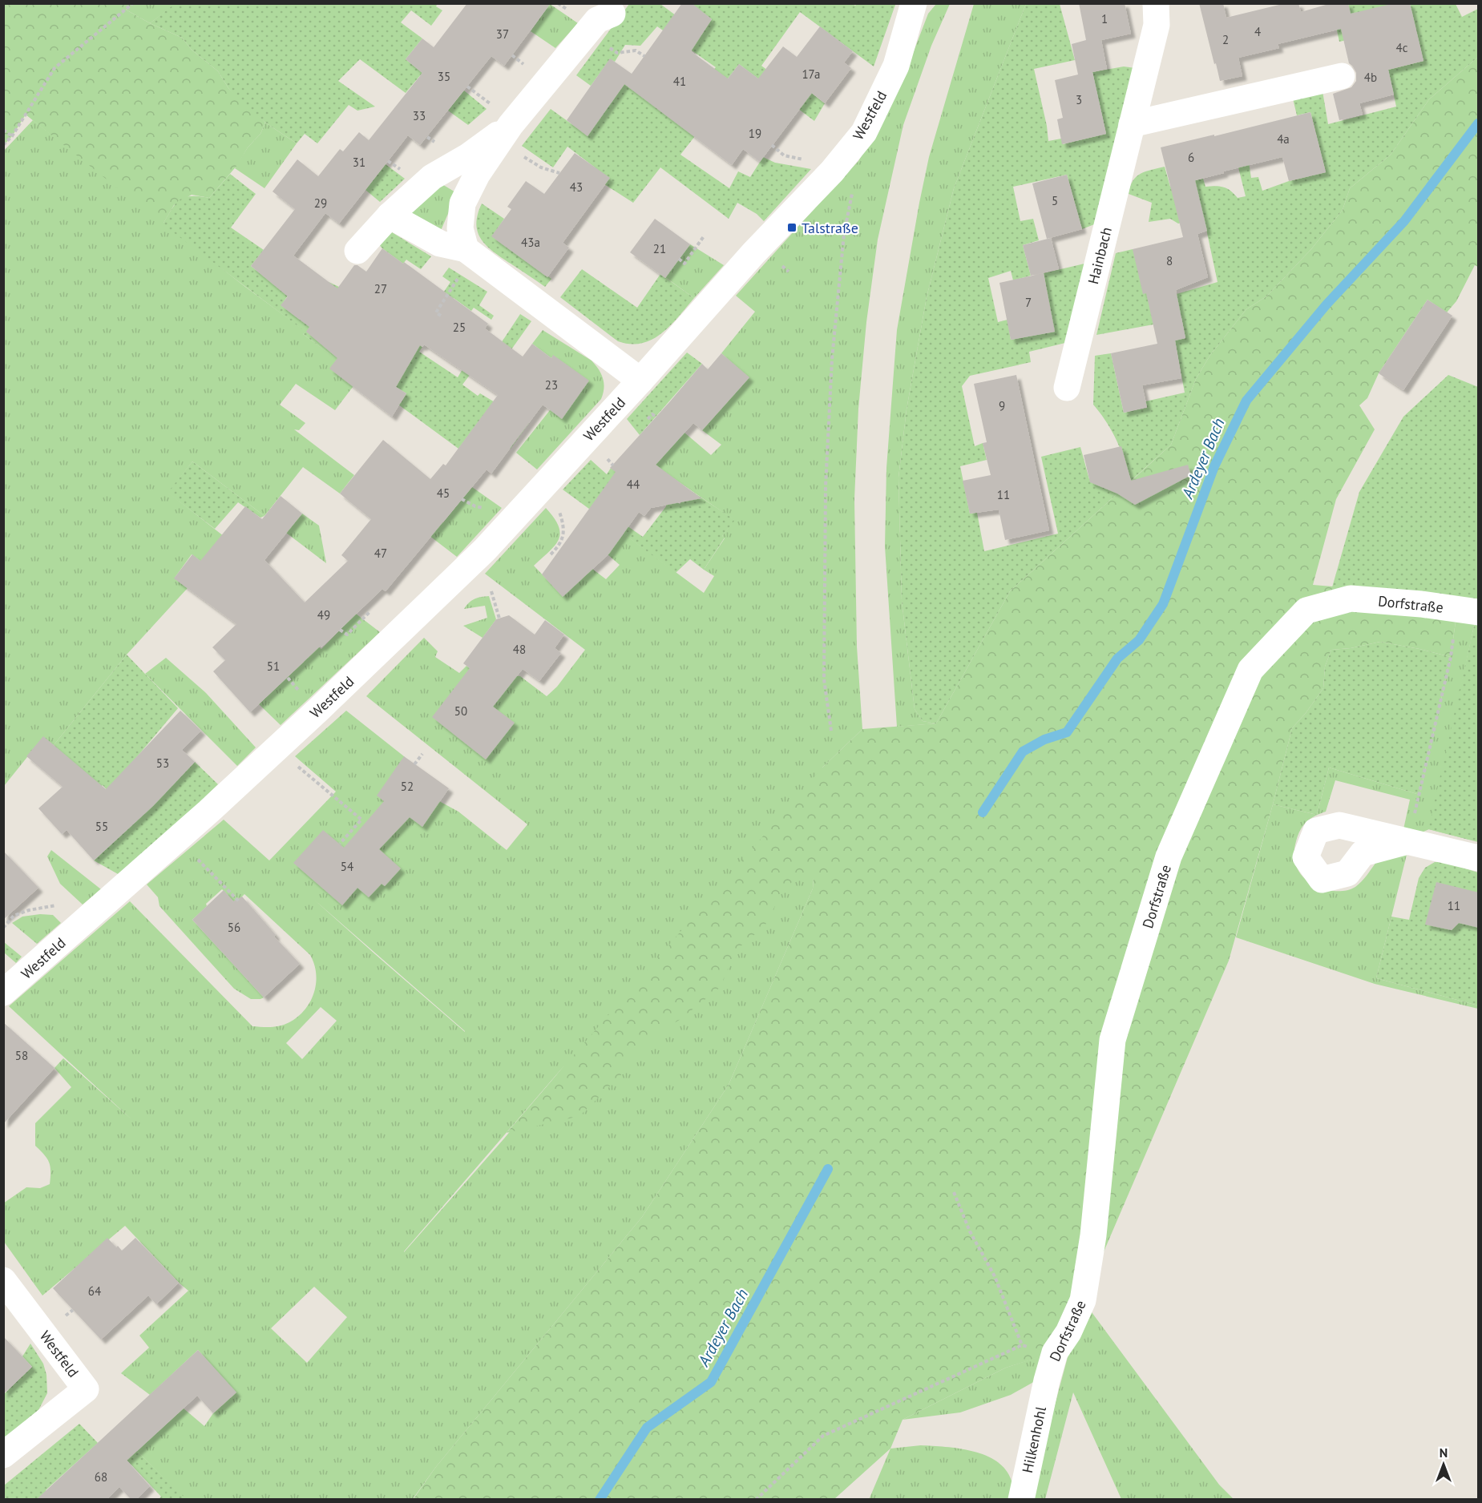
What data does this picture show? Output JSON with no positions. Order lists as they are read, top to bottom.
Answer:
{
  "streets": {
    "street": [
      "Westfeld",
      "Hainbach",
      "Dorfstraße",
      "Hilkenhohl"
    ]
  },
  "crossings": [
    ["Dorfstraße", "Hilkenhohl"]
  ],
  "water": ["Ardeyer Bach"],
  "places": {
    "transit": ["Talstraße"]
  },
  "house_numbers": [
    "1",
    "4",
    "37",
    "2",
    "4c",
    "17a",
    "35",
    "4b",
    "41",
    "3",
    "33",
    "19",
    "4a",
    "6",
    "31",
    "43",
    "5",
    "29",
    "43a",
    "21",
    "8",
    "27",
    "7",
    "25",
    "23",
    "9",
    "44",
    "45",
    "11",
    "47",
    "49",
    "48",
    "51",
    "50",
    "53",
    "52",
    "55",
    "54",
    "11",
    "56",
    "58",
    "64",
    "68"
  ],
  "north": "top"
}
